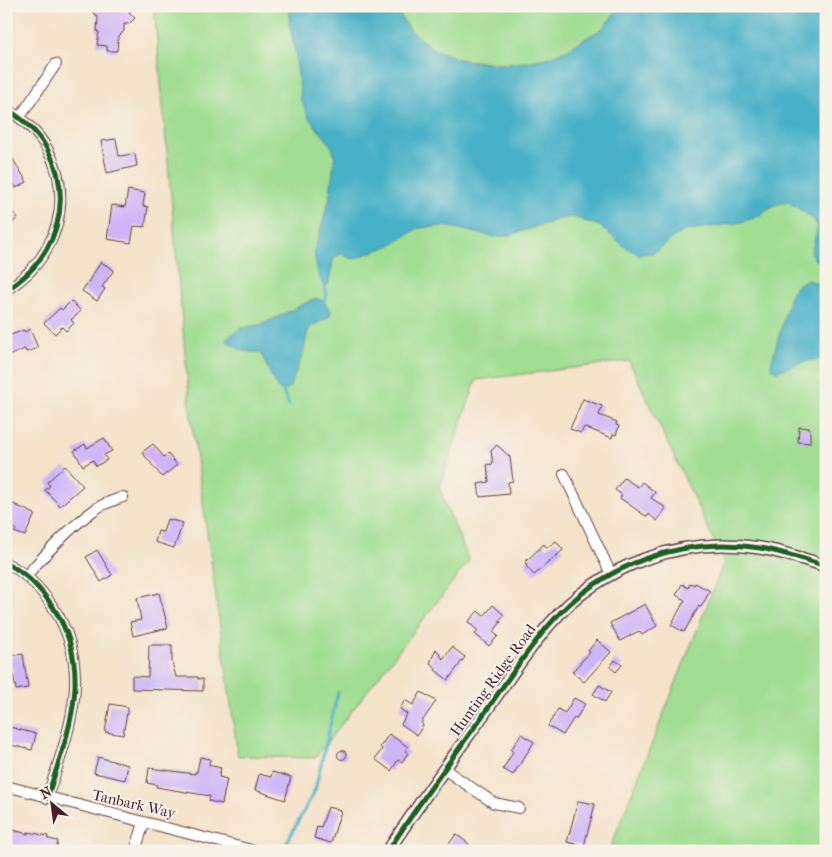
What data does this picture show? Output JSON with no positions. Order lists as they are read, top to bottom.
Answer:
{
  "streets": {
    "street": ["Hunting Ridge Road", "Tanbark Way"]
  },
  "north": "top left"
}
